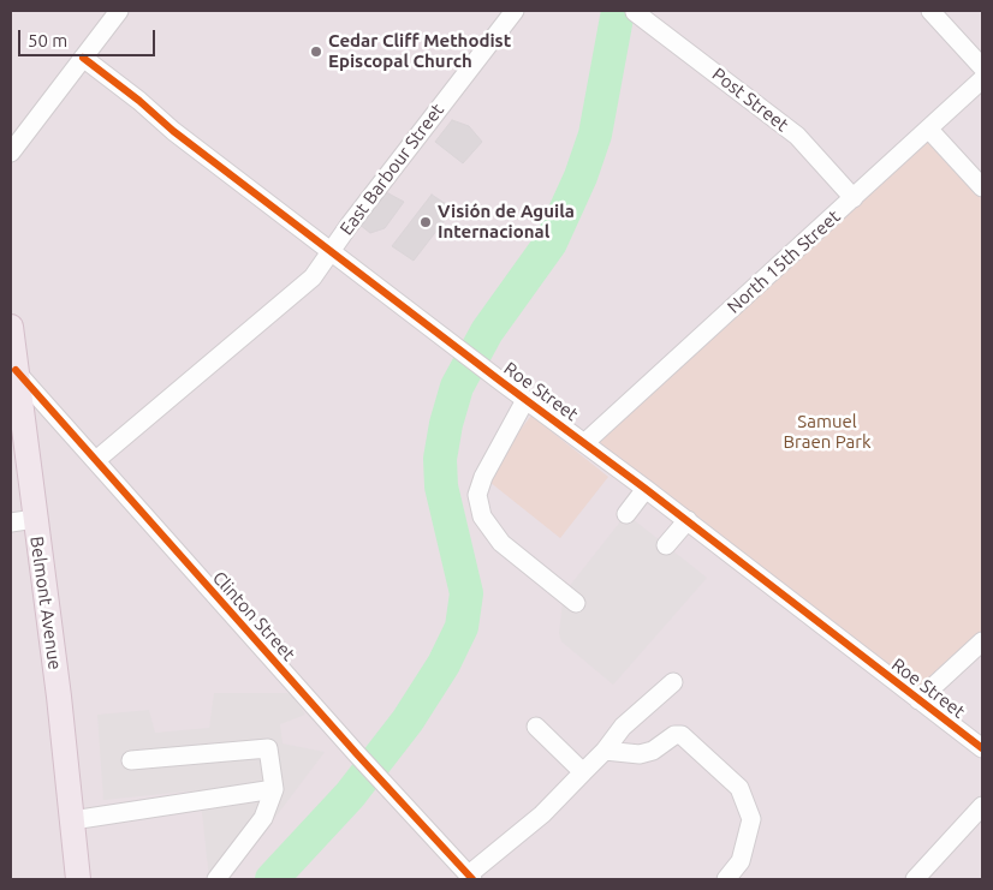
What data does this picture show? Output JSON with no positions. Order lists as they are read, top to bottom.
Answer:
{
  "streets": {
    "main road": ["Belmont Avenue"],
    "street": [
      "Post Street",
      "East Barbour Street",
      "North 15th Street",
      "Roe Street",
      "Clinton Street"
    ]
  },
  "crossings": [
    ["Post Street", "North 15th Street"],
    ["East Barbour Street", "Roe Street"],
    ["East Barbour Street", "Clinton Street"],
    ["North 15th Street", "Roe Street"],
    ["Belmont Avenue", "Clinton Street"]
  ],
  "parks": ["Samuel Braen Park"],
  "places": ["Cedar Cliff Methodist Episcopal Church", "Visión de Aguila Internacional"],
  "scale_bar": "50 m"
}
